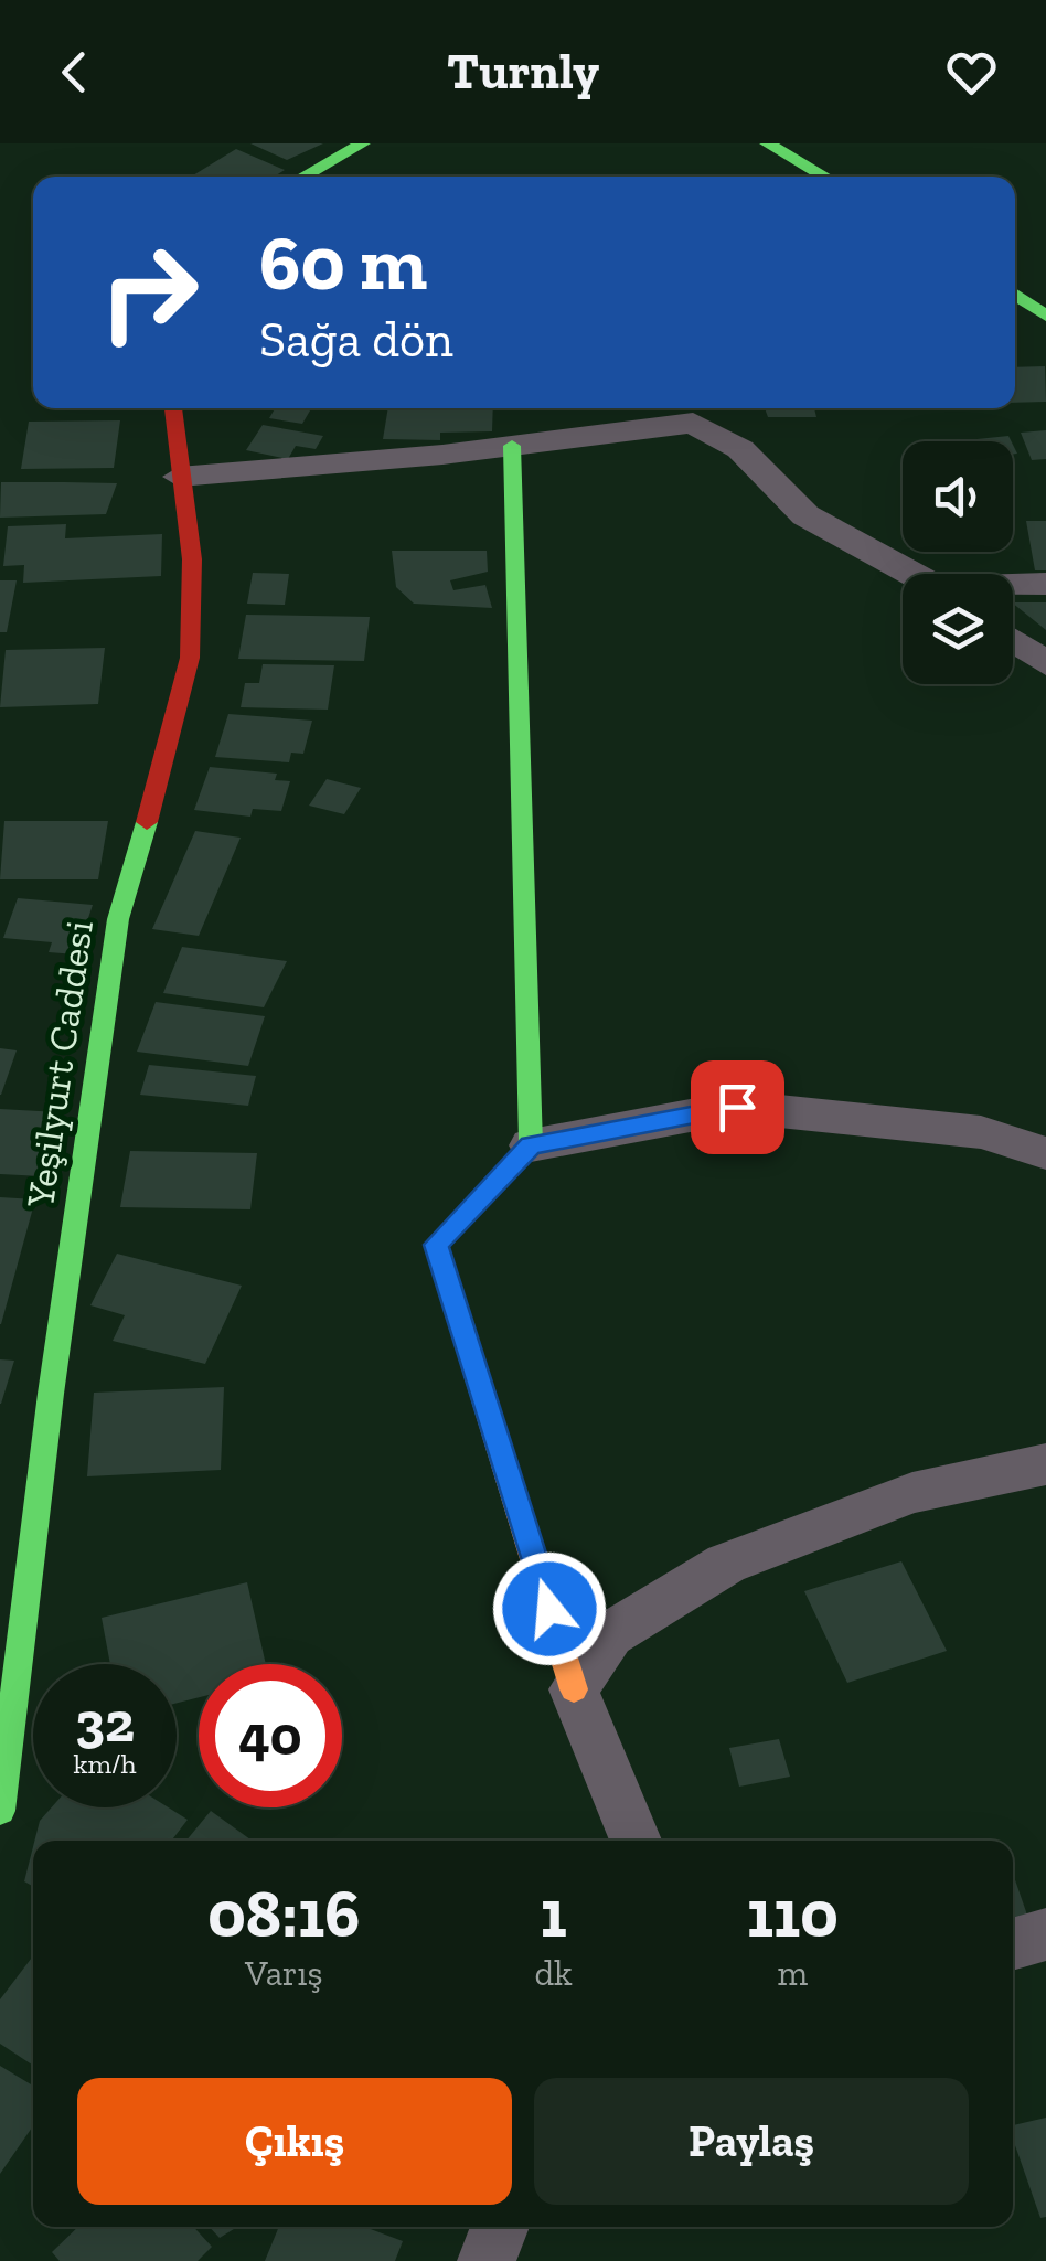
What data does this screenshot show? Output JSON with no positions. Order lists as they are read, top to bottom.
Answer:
{
  "streets": {
    "main road": ["Yeşilyurt Caddesi"]
  },
  "page": {
    "header": "Turnly",
    "turn": ["60 m", "Sağa dön"],
    "speed": "32 km/h",
    "limit": "40",
    "eta": [
      "08:16",
      "Varış",
      "1",
      "dk",
      "110",
      "m"
    ],
    "buttons": ["Çıkış", "Paylaş"]
  }
}
